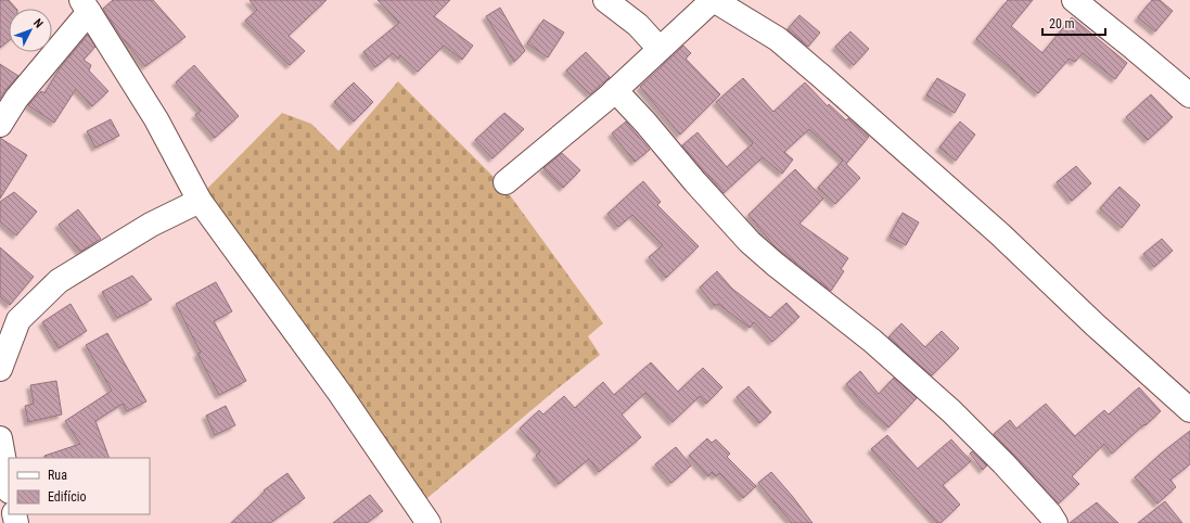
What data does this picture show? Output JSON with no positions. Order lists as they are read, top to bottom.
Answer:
{
  "legend": ["Rua", "Edifício"],
  "scale_bar": "20 m",
  "north": "top right"
}
